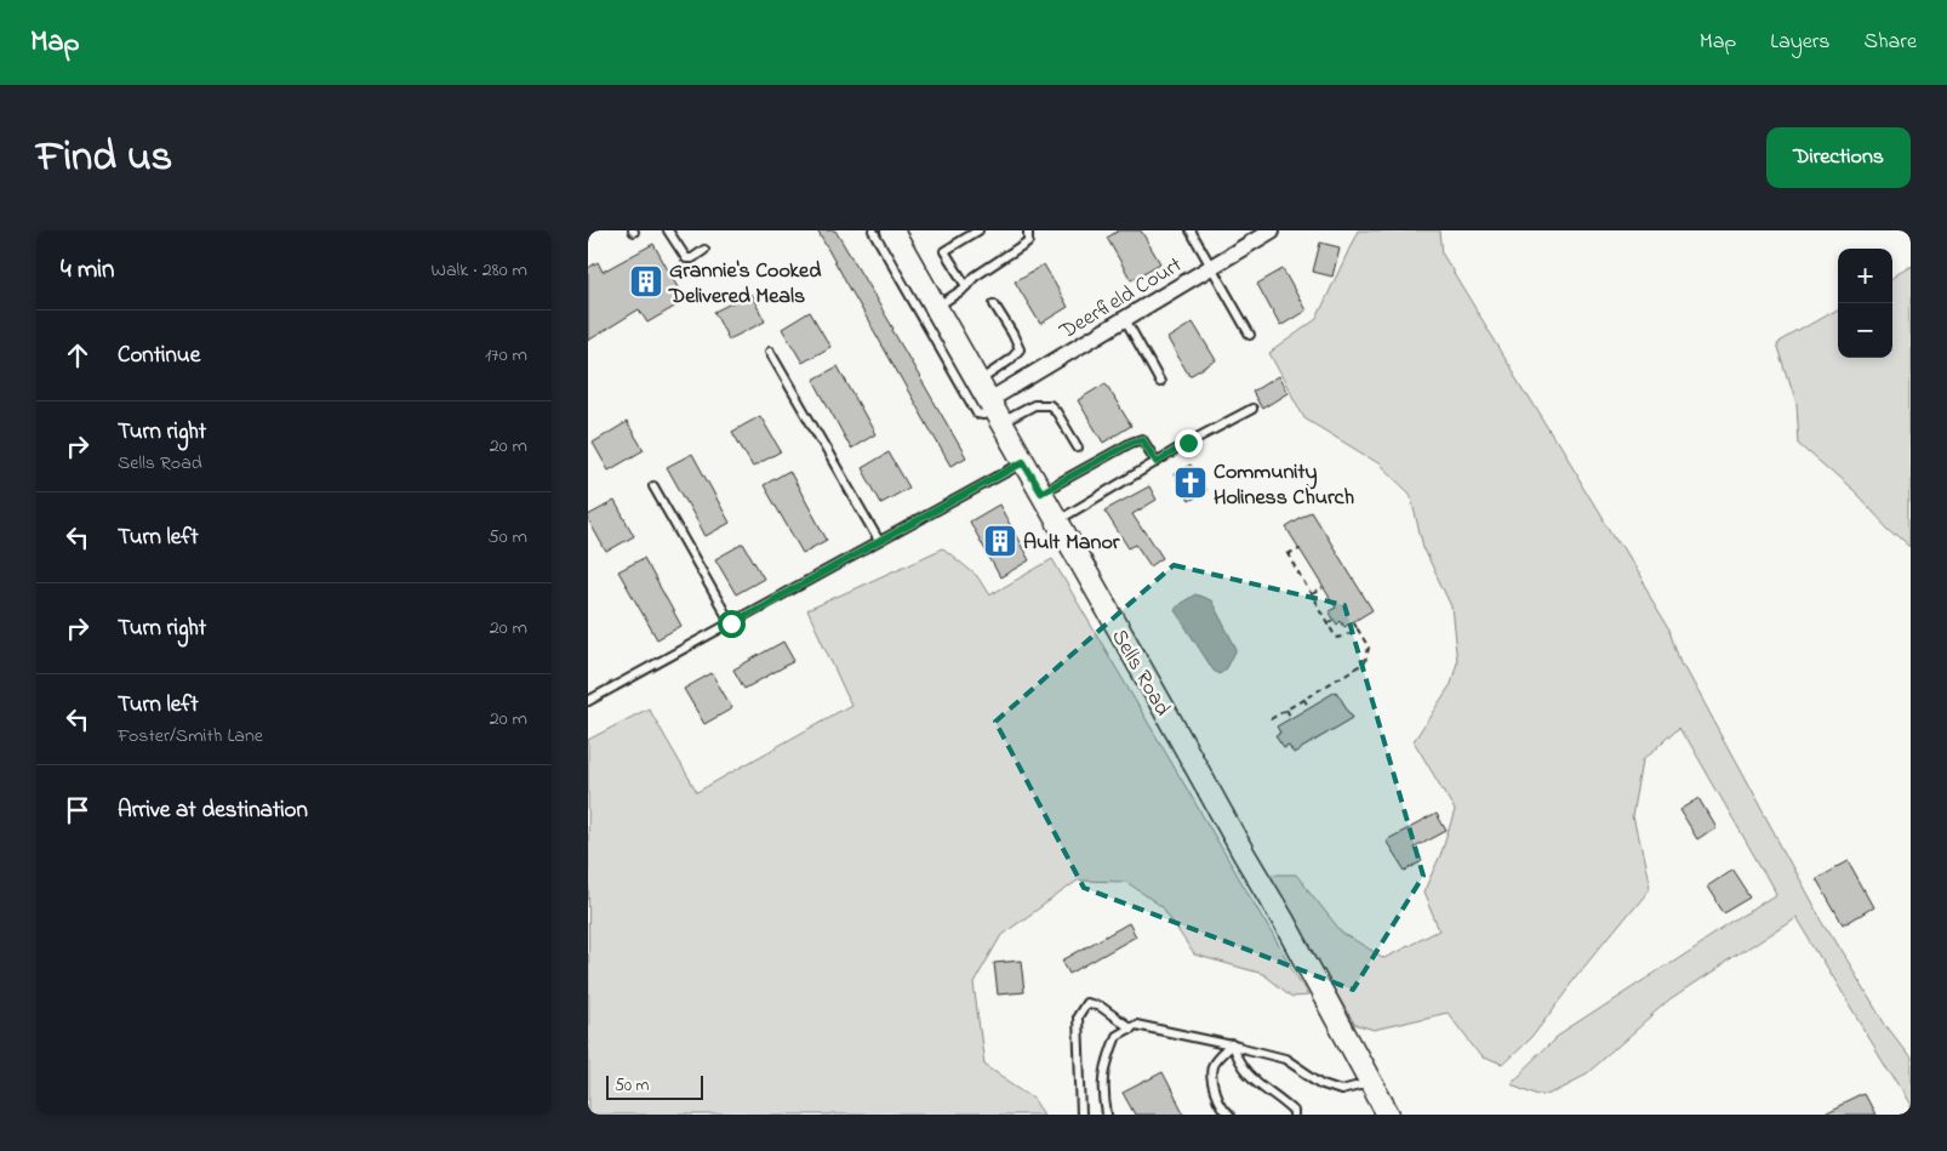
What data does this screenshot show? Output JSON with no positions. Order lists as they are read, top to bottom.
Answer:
{
  "streets": {
    "street": ["Deerfield Court", "Sells Road"]
  },
  "crossings": [
    ["Deerfield Court", "Sells Road"]
  ],
  "places": {
    "building": ["Grannie's Cooked Delivered Meals", "Ault Manor"],
    "church": ["Community Holiness Church"]
  },
  "scale_bar": "50 m",
  "page": {
    "header": "Map",
    "nav": ["Map", "Layers", "Share"],
    "title": "Find us",
    "buttons": "Directions",
    "heading": ["4 min", "Walk · 280 m"],
    "map_buttons": ["+", "−"],
    "list": [
      ["Continue", "170 m"],
      ["Turn right", "Sells Road", "20 m"],
      ["Turn left", "50 m"],
      ["Turn right", "20 m"],
      ["Turn left", "Foster/Smith Lane", "20 m"],
      "Arrive at destination"
    ],
    "scale": "50 m"
  }
}
